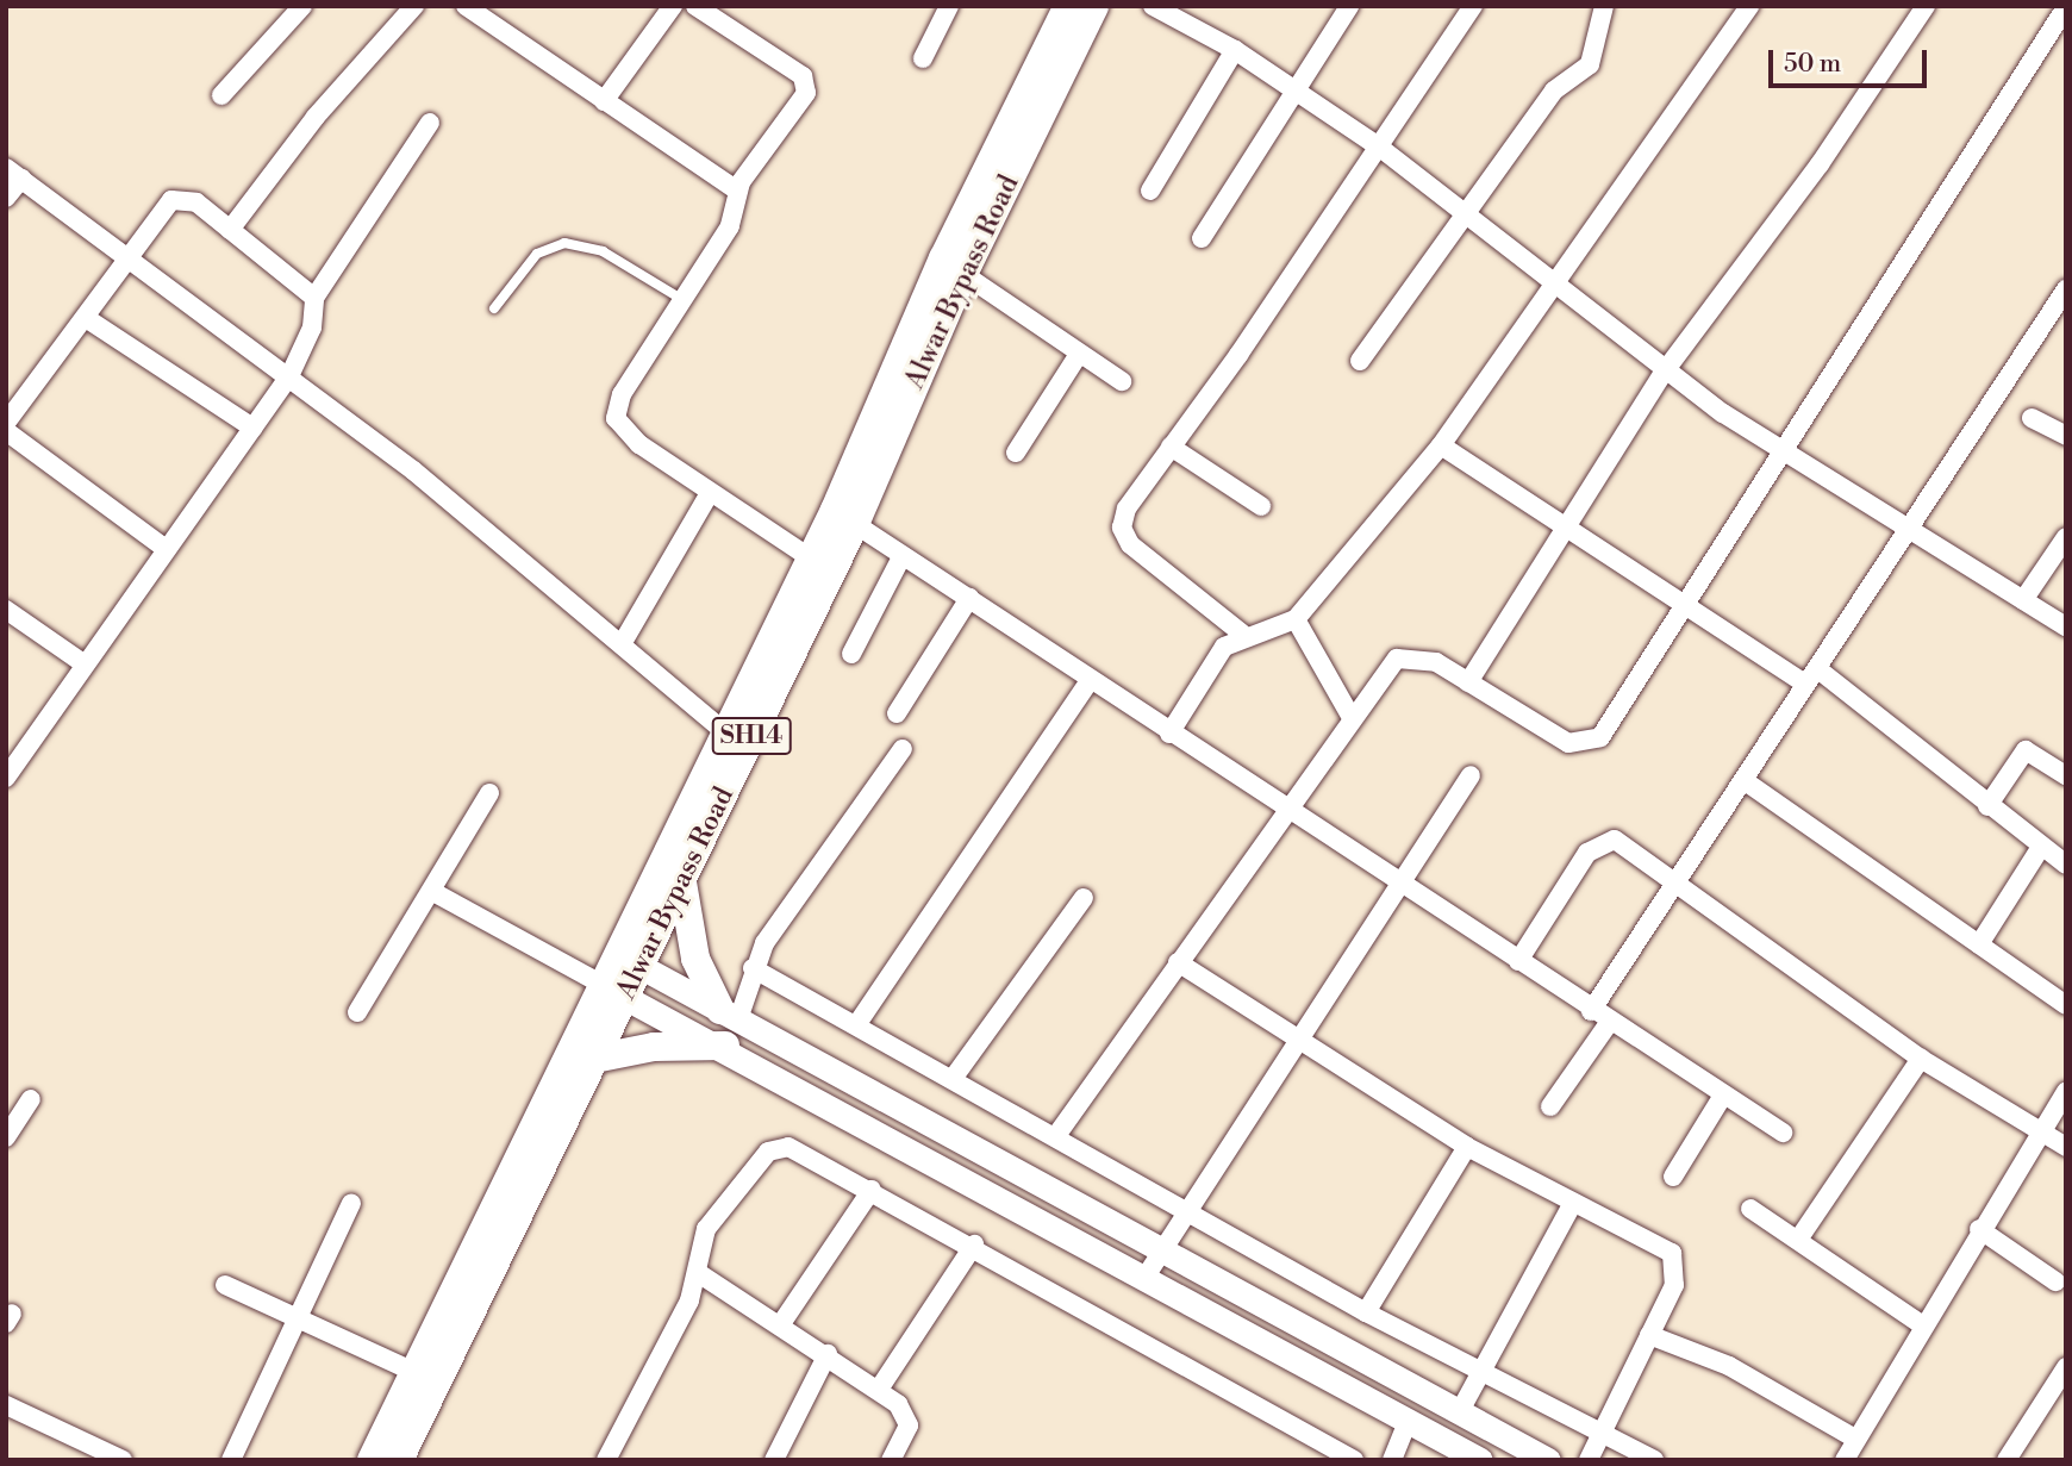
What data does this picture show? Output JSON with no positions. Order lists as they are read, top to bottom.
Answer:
{
  "streets": {
    "main road": ["Alwar Bypass Road", "SH14"]
  },
  "crossings": [
    ["Alwar Bypass Road", "SH14"]
  ],
  "scale_bar": "50 m"
}
